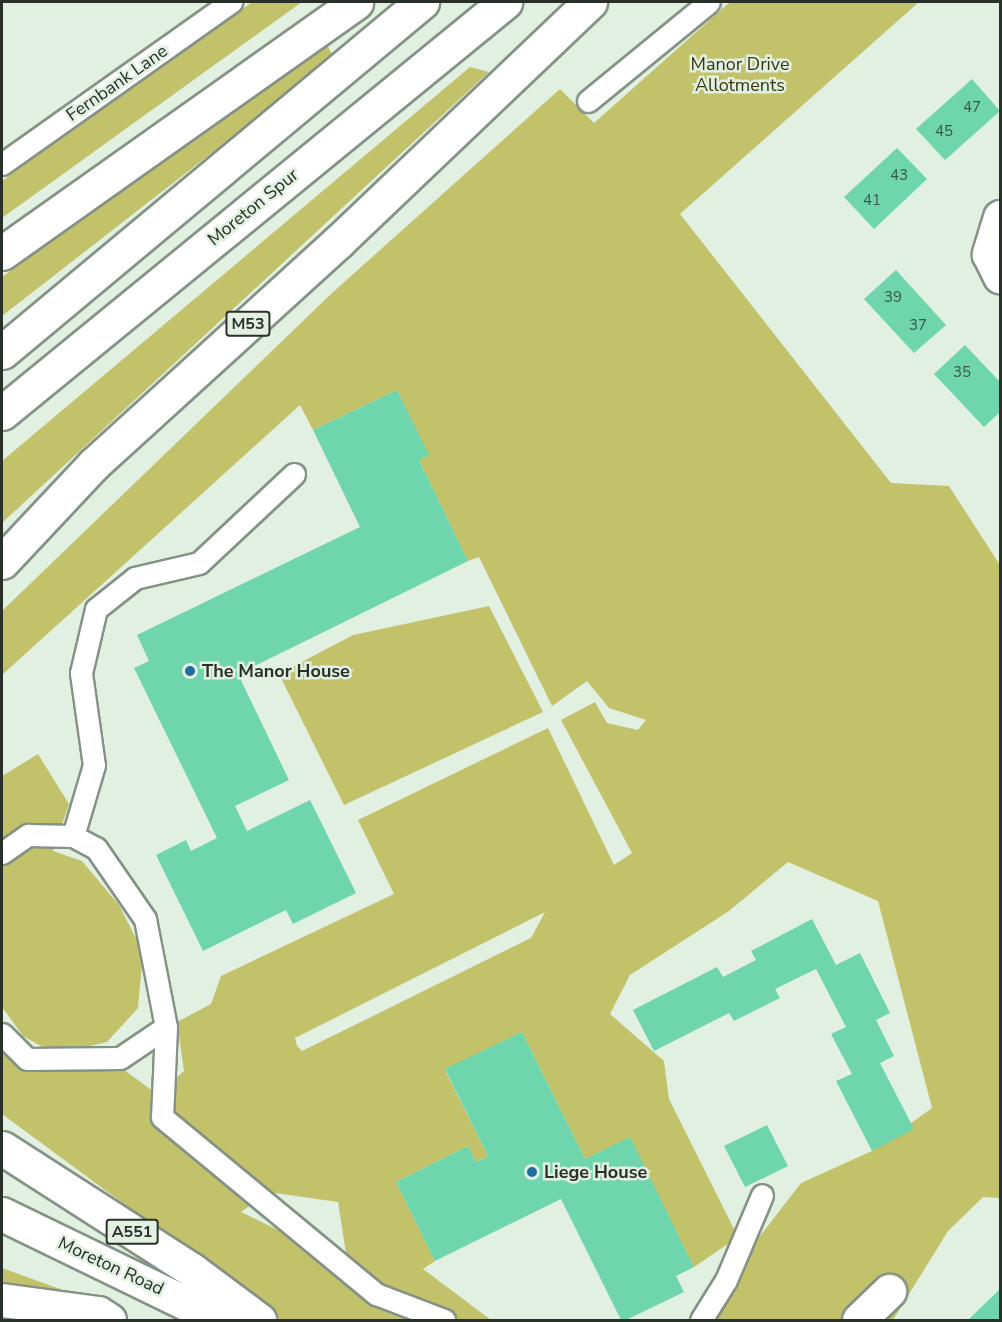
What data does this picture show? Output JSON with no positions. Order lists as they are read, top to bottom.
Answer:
{
  "streets": {
    "main road": [
      "Moreton Spur",
      "M53",
      "A551",
      "Moreton Road"
    ],
    "lane": ["Fernbank Lane"]
  },
  "parks": ["Manor Drive Allotments"],
  "places": ["The Manor House", "Liege House"],
  "house_numbers": [
    "47",
    "45",
    "43",
    "41",
    "39",
    "37",
    "35"
  ]
}
